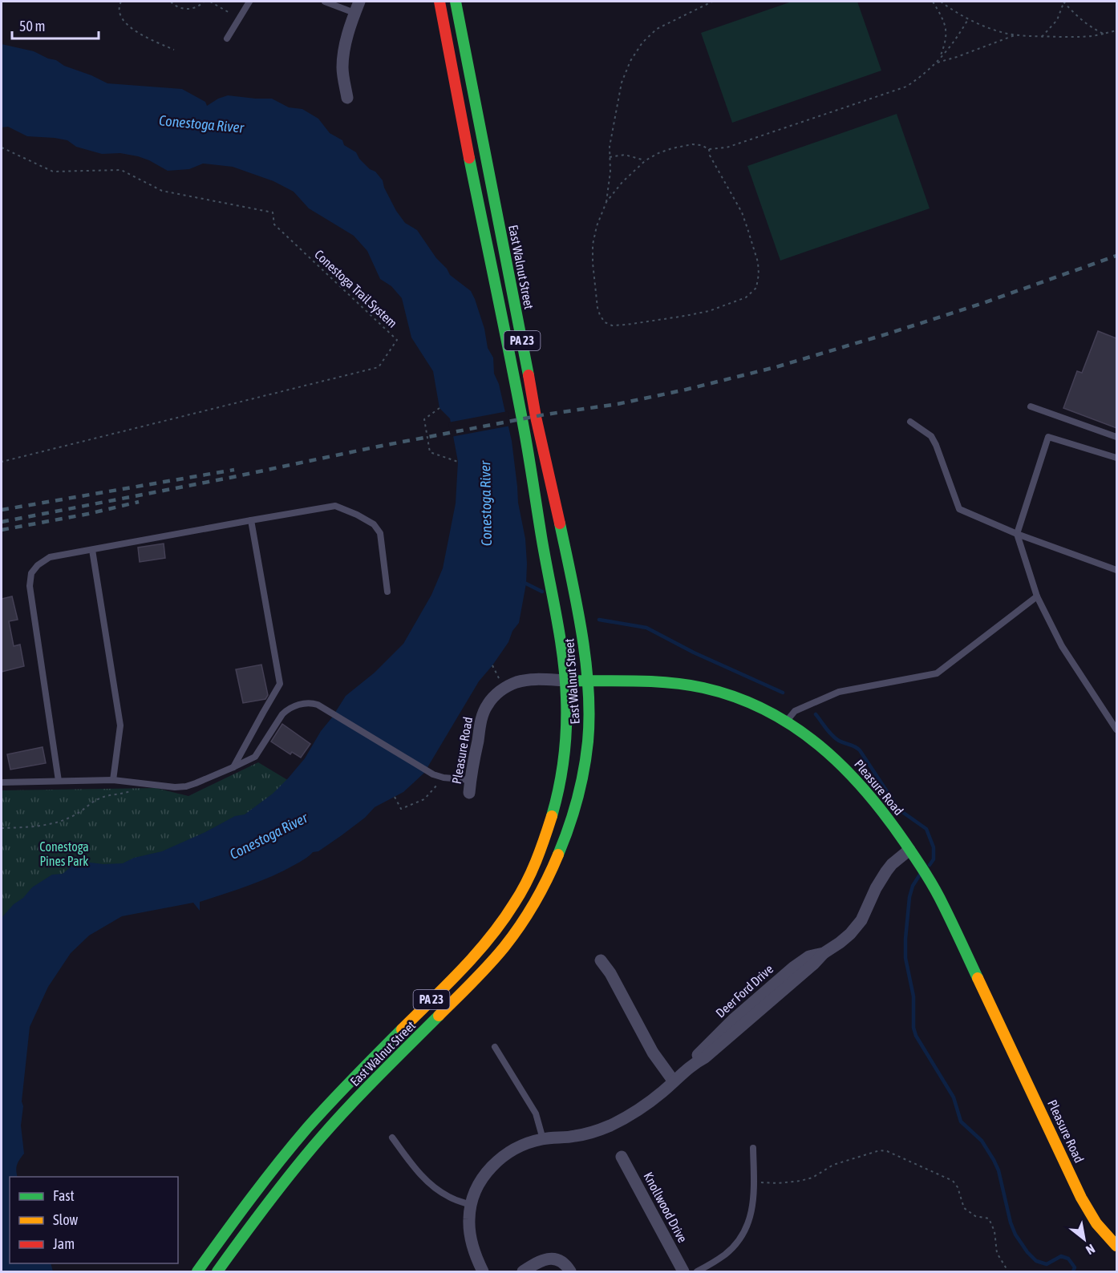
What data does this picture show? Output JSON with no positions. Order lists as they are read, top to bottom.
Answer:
{
  "streets": {
    "main road": ["East Walnut Street", "PA 23", "Pleasure Road"],
    "street": ["Deer Ford Drive", "Knollwood Drive"],
    "path": ["Conestoga Trail System"]
  },
  "crossings": [
    ["East Walnut Street", "Pleasure Road"],
    ["Pleasure Road", "Deer Ford Drive"]
  ],
  "water": ["Conestoga River"],
  "parks": ["Conestoga Pines Park"],
  "legend": ["Fast", "Slow", "Jam"],
  "scale_bar": "50 m",
  "north": "bottom right"
}
